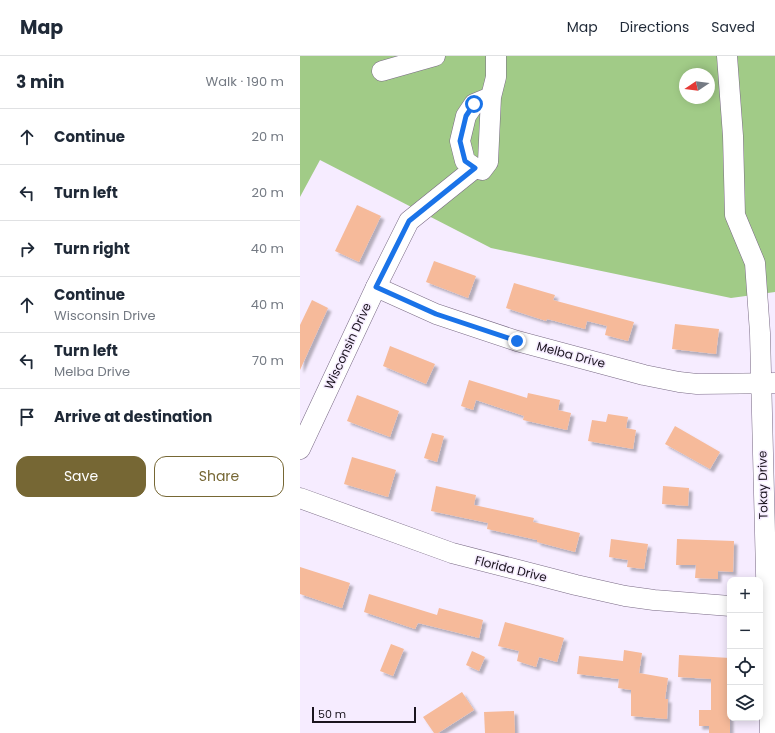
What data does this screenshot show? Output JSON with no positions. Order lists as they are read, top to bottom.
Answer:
{
  "streets": {
    "street": [
      "Wisconsin Drive",
      "Melba Drive",
      "Tokay Drive",
      "Florida Drive"
    ]
  },
  "crossings": [
    ["Wisconsin Drive", "Melba Drive"],
    ["Melba Drive", "Tokay Drive"]
  ],
  "scale_bar": "50 m",
  "north": "left",
  "page": {
    "header": "Map",
    "nav": ["Map", "Directions", "Saved"],
    "heading": ["3 min", "Walk · 190 m"],
    "list": [
      ["Continue", "20 m"],
      ["Turn left", "20 m"],
      ["Turn right", "40 m"],
      ["Continue", "Wisconsin Drive", "40 m"],
      ["Turn left", "Melba Drive", "70 m"],
      "Arrive at destination"
    ],
    "buttons": ["Save", "Share"],
    "map_buttons": ["+", "−"],
    "scale": "50 m"
  }
}
